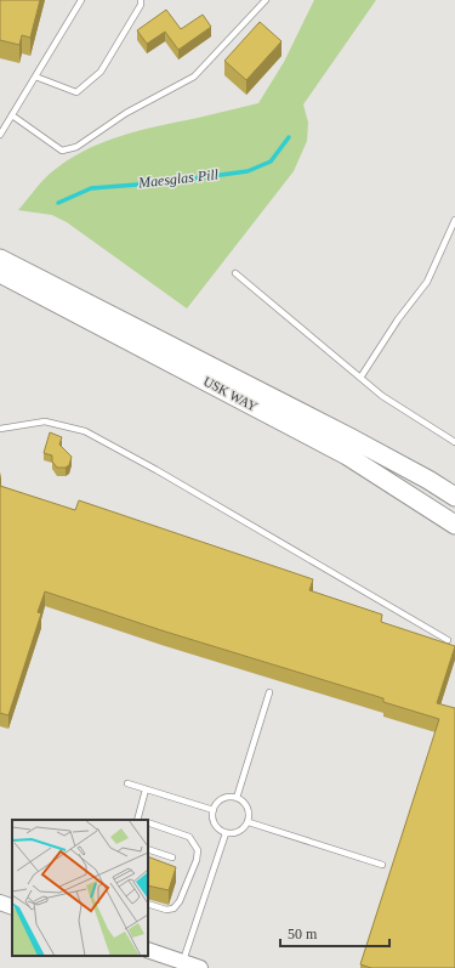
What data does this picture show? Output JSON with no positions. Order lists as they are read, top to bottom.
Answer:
{
  "streets": {
    "main road": ["USK WAY"]
  },
  "water": ["Maesglas Pill"],
  "scale_bar": "50 m"
}
